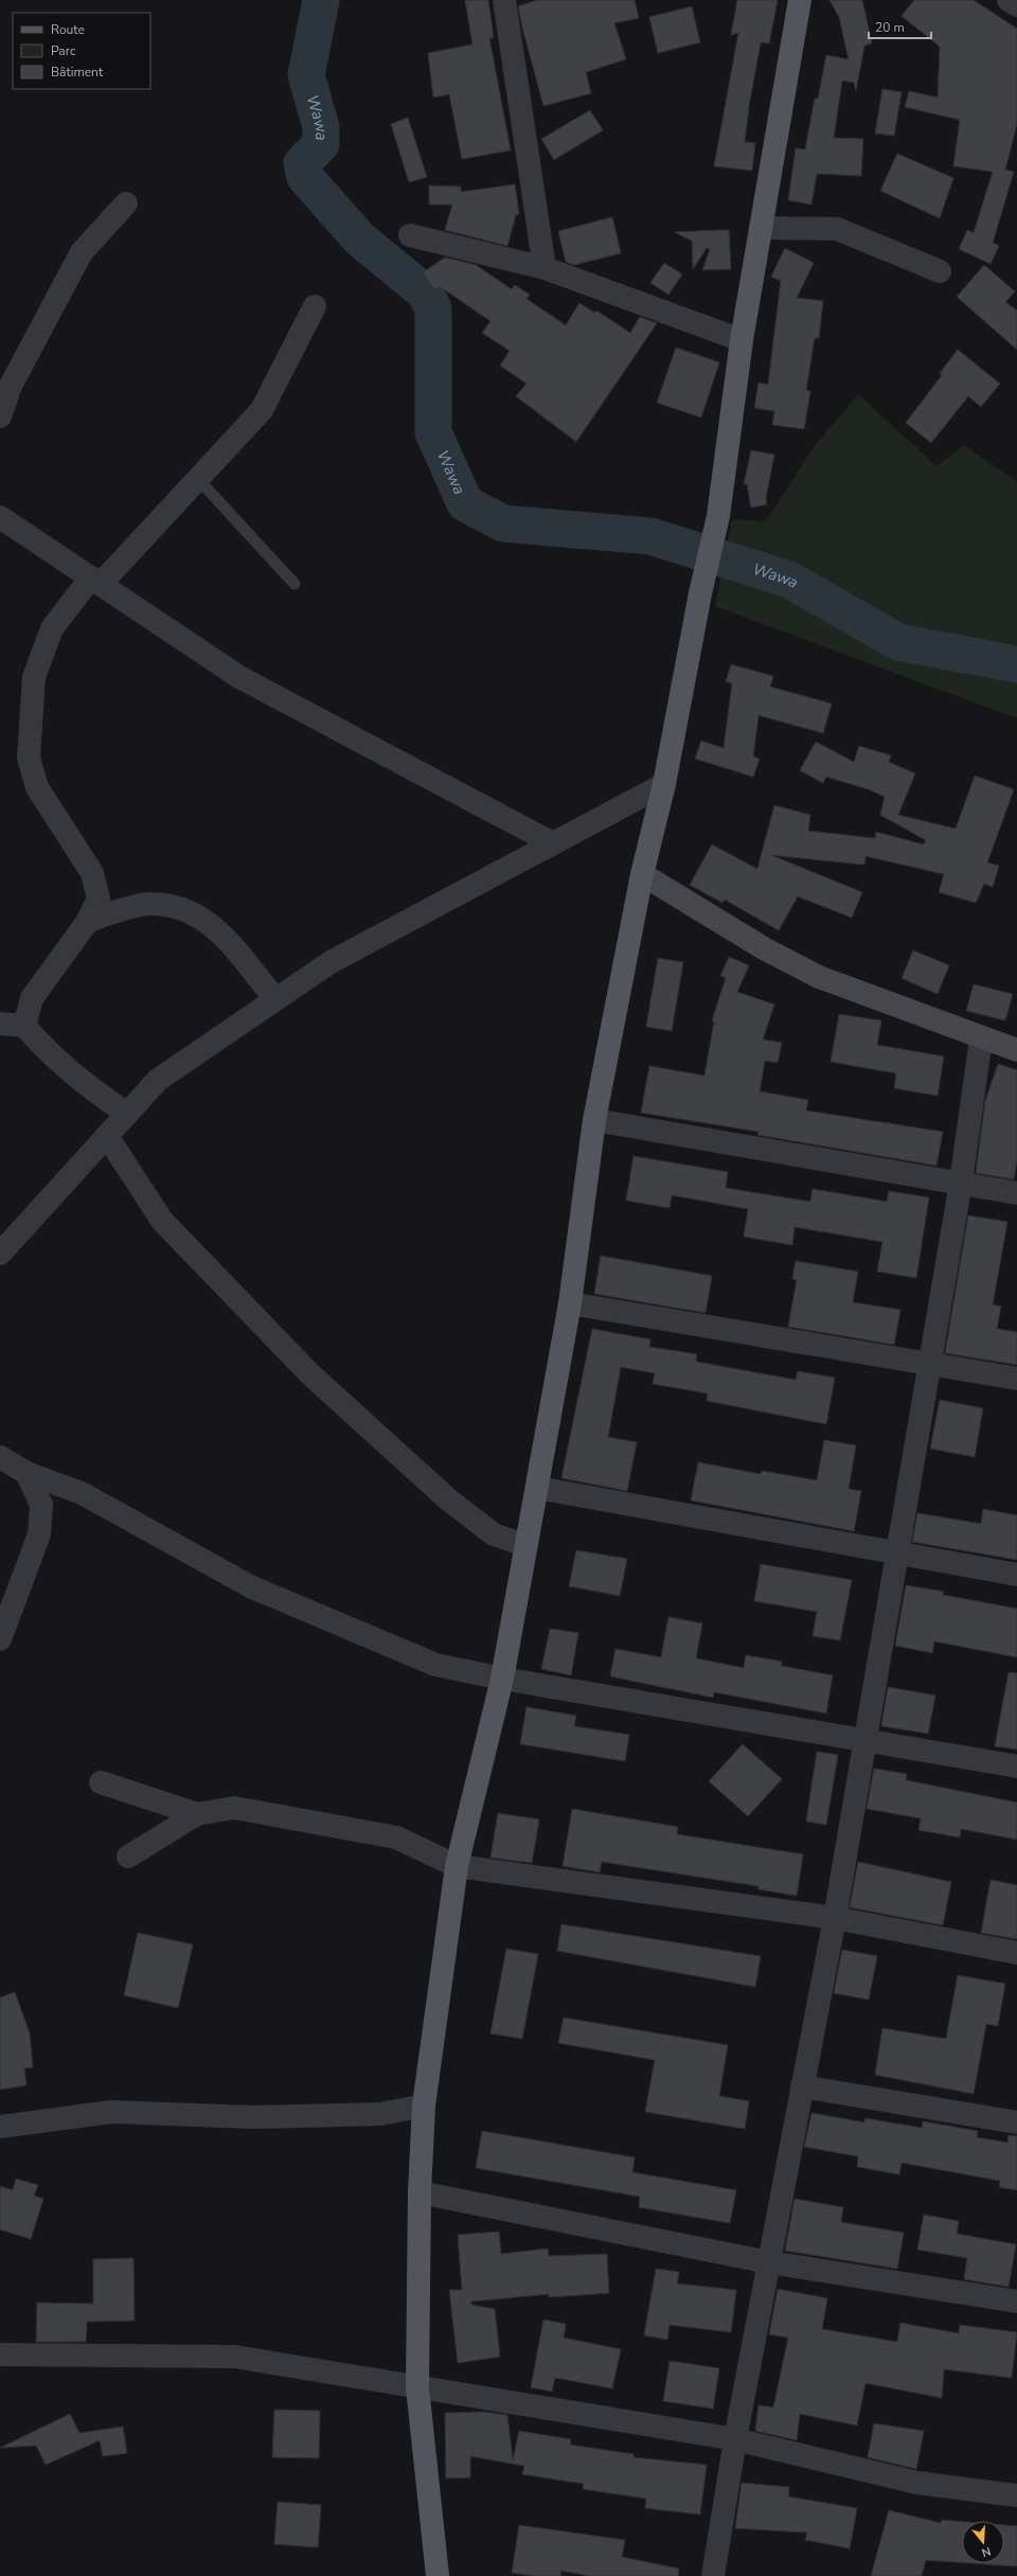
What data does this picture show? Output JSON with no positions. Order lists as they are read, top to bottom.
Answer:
{
  "water": ["Wawa"],
  "legend": ["Route", "Parc", "Bâtiment"],
  "scale_bar": "20 m",
  "north": "bottom"
}
